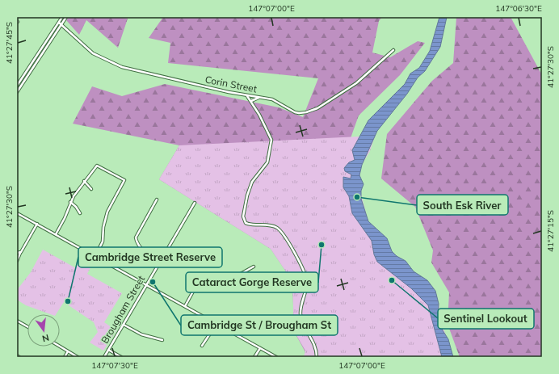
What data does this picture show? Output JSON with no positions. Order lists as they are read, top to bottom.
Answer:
{
  "streets": {
    "street": ["Corin Street", "Brougham Street"]
  },
  "places": [
    "South Esk River",
    "Cataract Gorge Reserve",
    "Sentinel Lookout",
    "Cambridge St / Brougham St",
    "Cambridge Street Reserve"
  ],
  "north": "bottom",
  "coordinates": [
    "147°07'00\"E",
    "147°06'30\"E",
    "41°27'45\"S",
    "41°27'30\"S",
    "41°27'15\"S",
    "147°07'30\"E"
  ]
}
